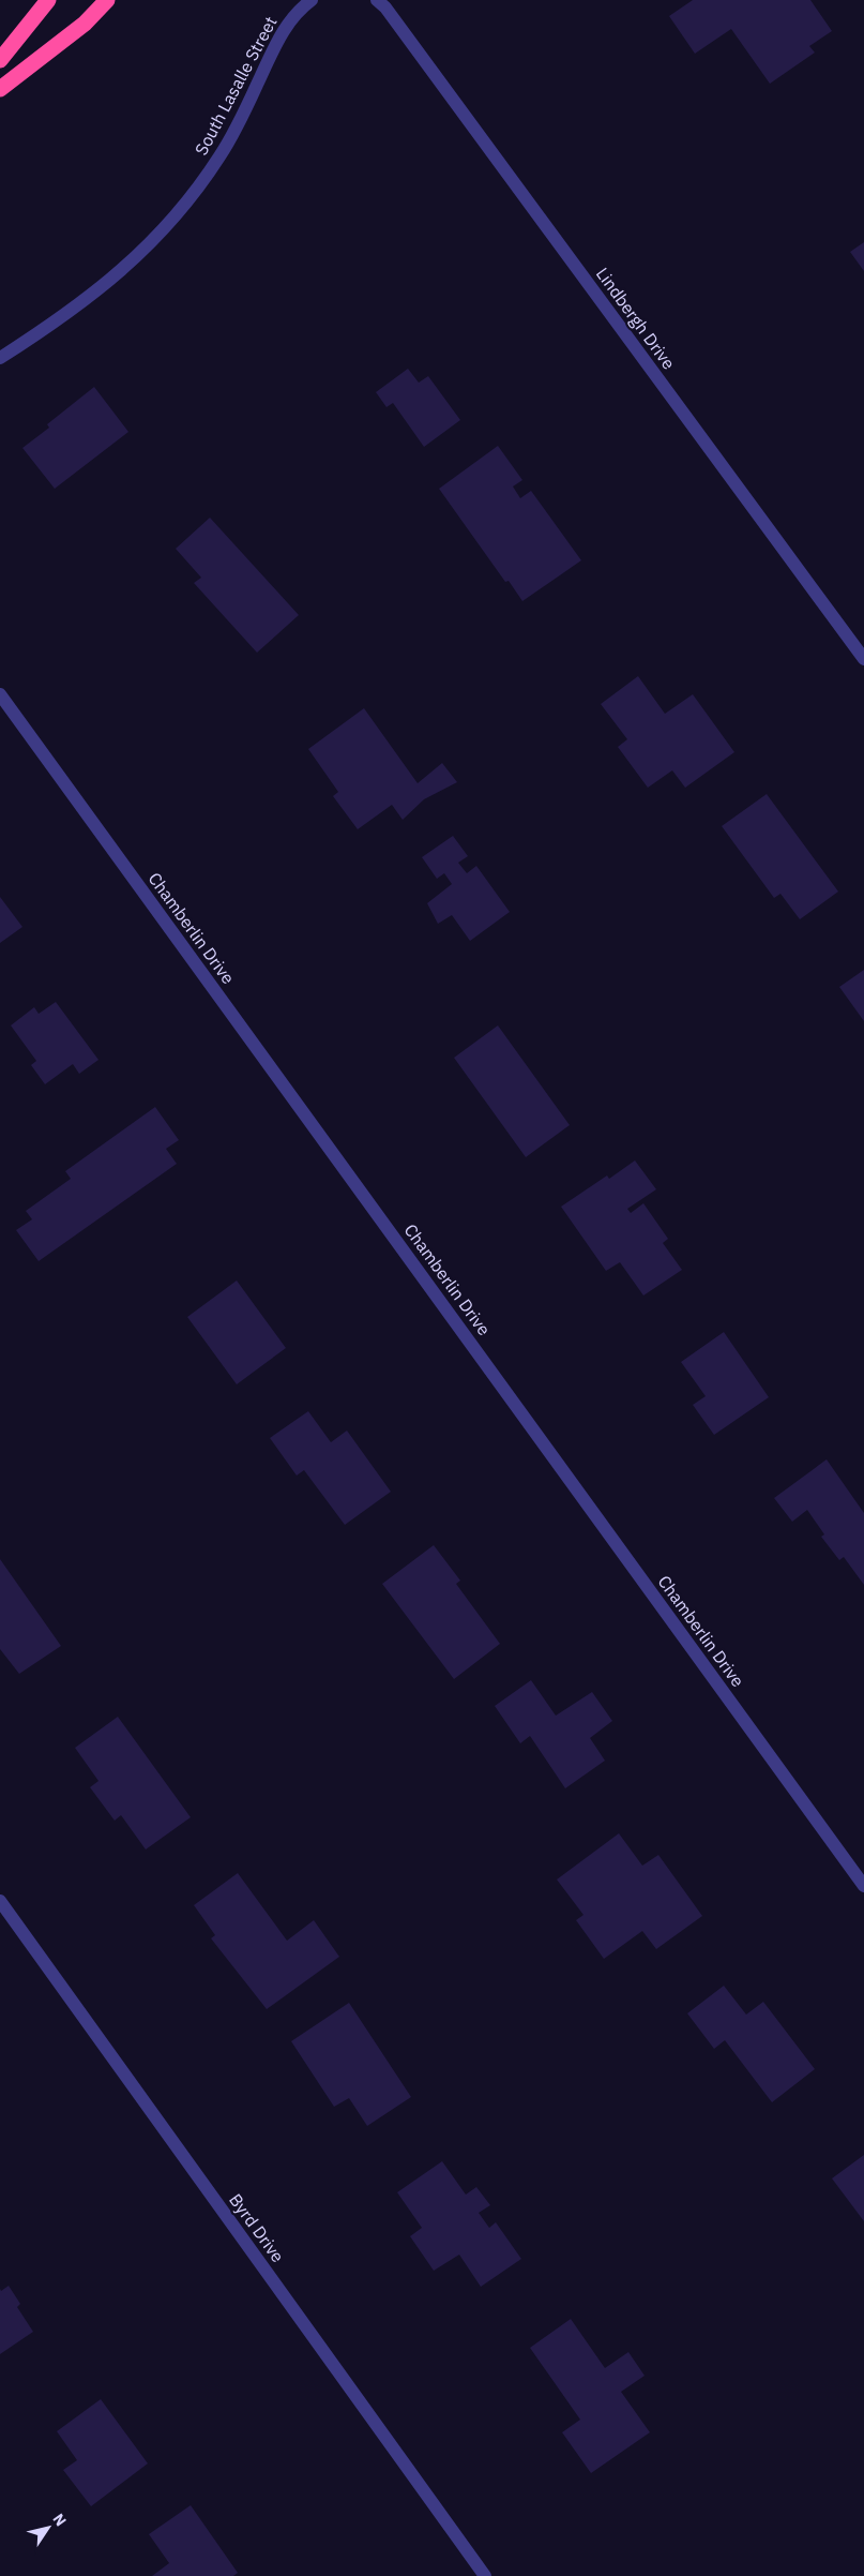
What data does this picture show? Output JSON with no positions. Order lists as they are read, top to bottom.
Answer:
{
  "streets": {
    "street": [
      "South Lasalle Street",
      "Lindbergh Drive",
      "Chamberlin Drive",
      "Byrd Drive"
    ]
  },
  "north": "top right"
}
